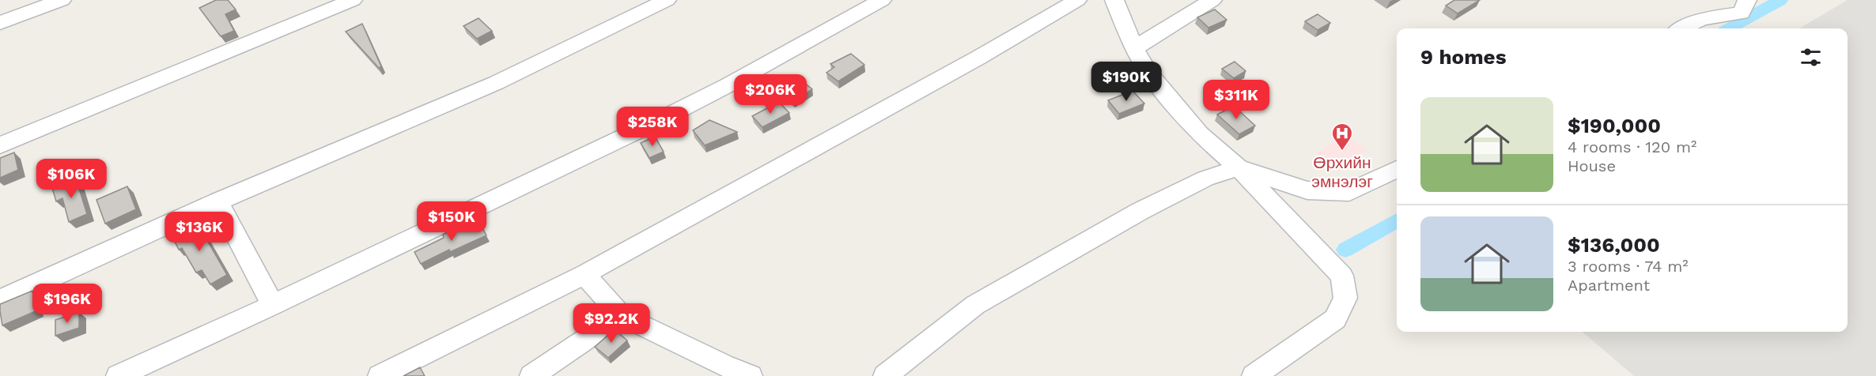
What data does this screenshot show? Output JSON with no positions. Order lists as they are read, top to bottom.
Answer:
{
  "places": {
    "hospital": ["Өрхийн эмнэлэг"]
  },
  "page": {
    "heading": "9 homes",
    "price": [
      "$190K",
      "$206K",
      "$311K",
      "$258K",
      "$106K",
      "$150K",
      "$136K",
      "$196K",
      "$92.2K"
    ],
    "list": [
      {
        "name": "$190,000",
        "note": "4 rooms · 120 m² · House"
      },
      {
        "name": "$136,000",
        "note": "3 rooms · 74 m² · Apartment"
      }
    ]
  }
}
